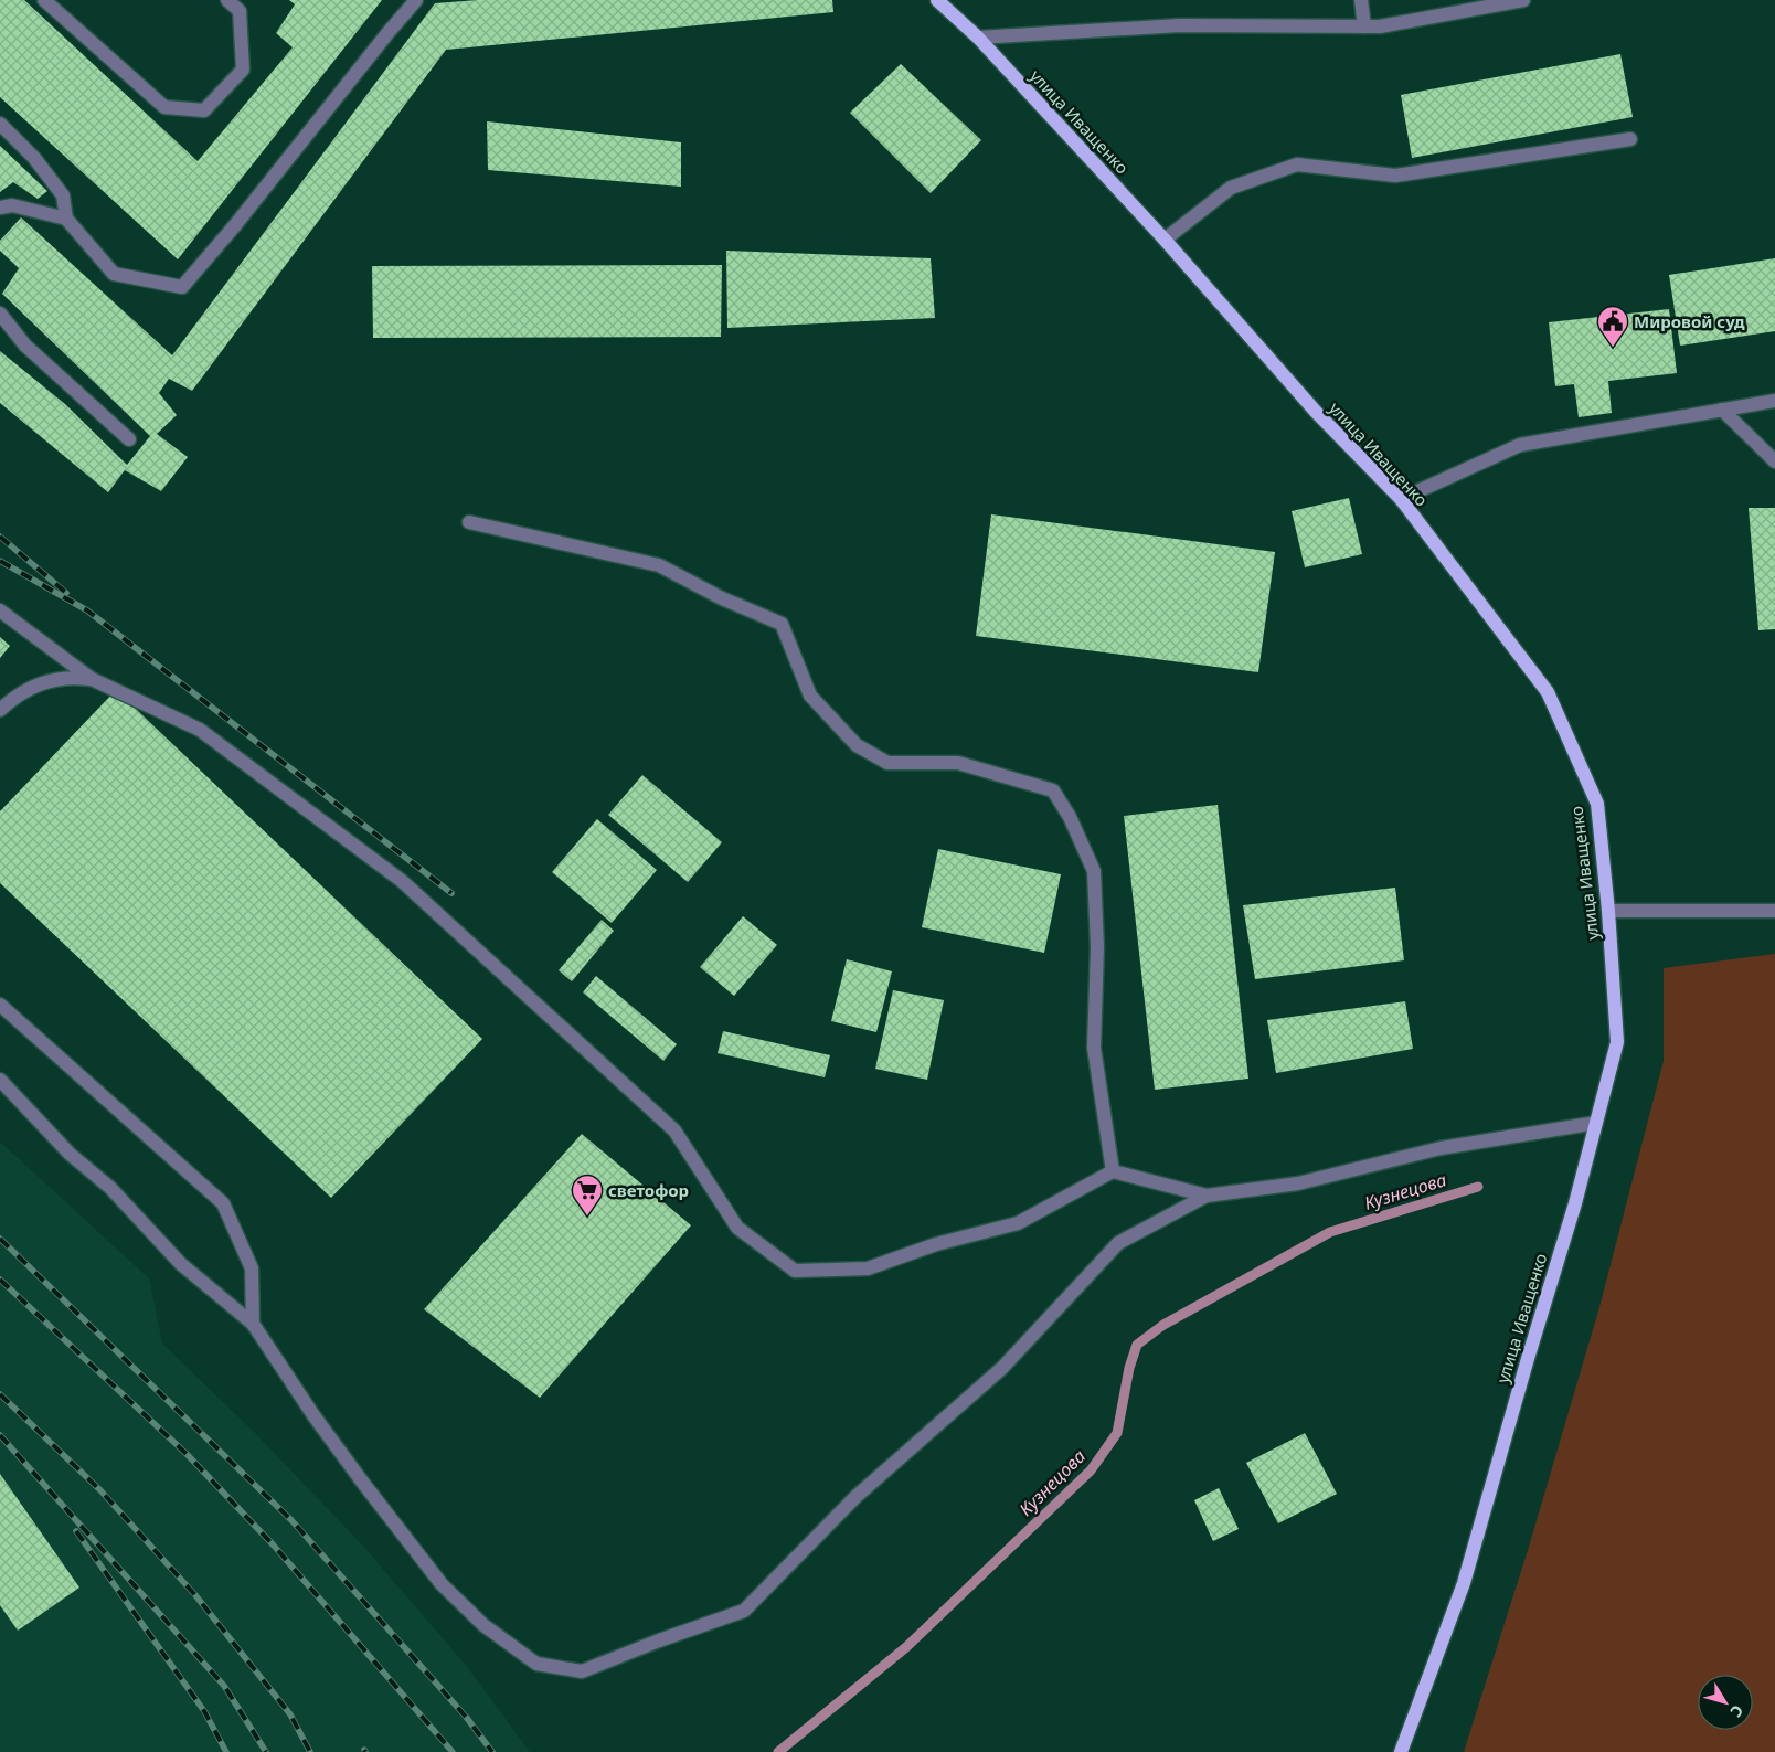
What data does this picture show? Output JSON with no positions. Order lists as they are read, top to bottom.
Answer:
{
  "streets": {
    "main road": ["улица Иващенко"]
  },
  "water": ["Кузнецова"],
  "places": {
    "public building": ["Мировой суд"],
    "supermarket": ["светофор"]
  },
  "north": "bottom right"
}
